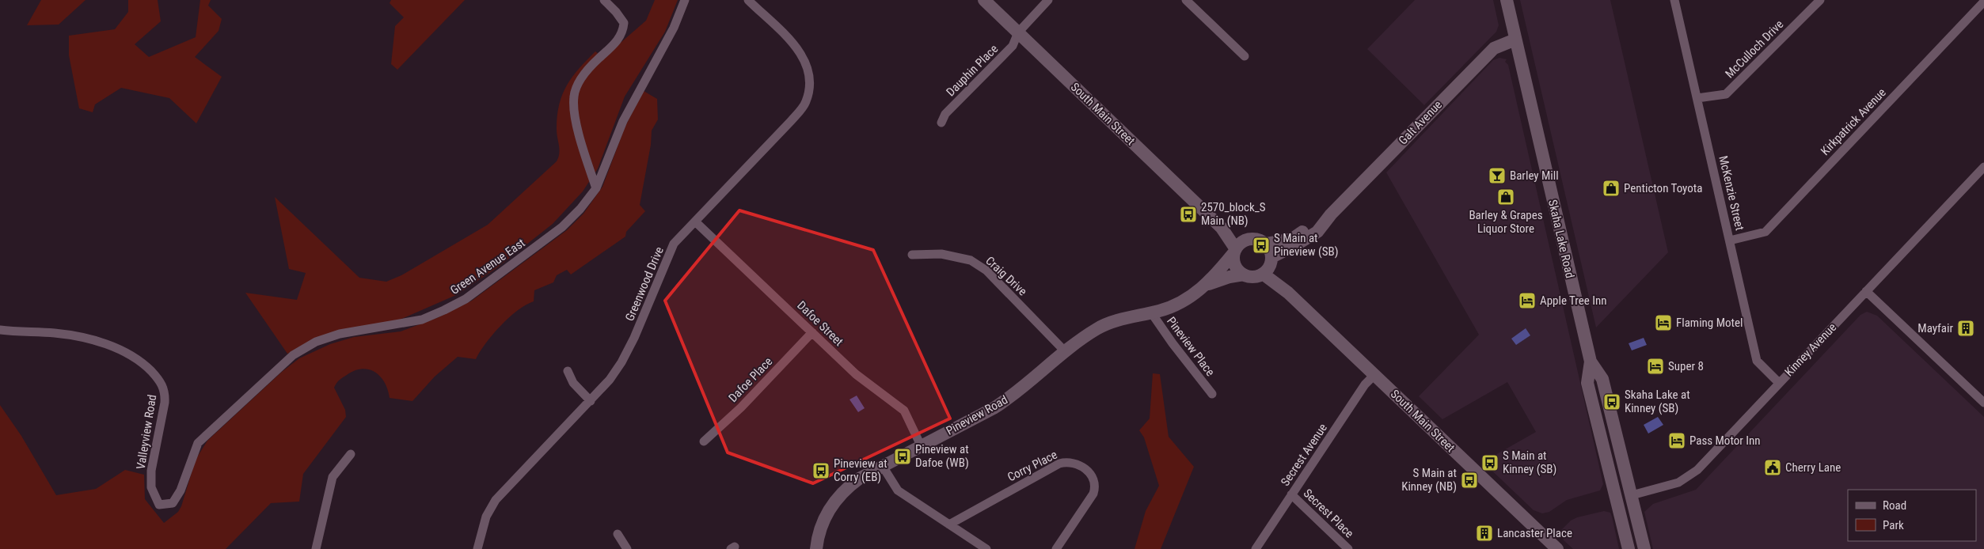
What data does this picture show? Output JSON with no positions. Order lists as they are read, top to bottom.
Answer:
{
  "streets": {
    "street": [
      "McCulloch Drive",
      "Dauphin Place",
      "South Main Street",
      "Kirkpatrick Avenue",
      "Galt Avenue",
      "McKenzie Street",
      "Skaha Lake Road",
      "Green Avenue East",
      "Craig Drive",
      "Greenwood Drive",
      "Dafoe Street",
      "Pineview Place",
      "Kinney Avenue",
      "Dafoe Place",
      "Pineview Road",
      "Valleyview Road",
      "Secrest Avenue",
      "Corry Place",
      "Secrest Place"
    ]
  },
  "crossings": [
    ["McCulloch Drive", "McKenzie Street"],
    ["Dauphin Place", "South Main Street"],
    ["South Main Street", "Galt Avenue"],
    ["South Main Street", "Pineview Road"],
    ["South Main Street", "Secrest Avenue"],
    ["Kirkpatrick Avenue", "McKenzie Street"],
    ["Galt Avenue", "Skaha Lake Road"],
    ["Galt Avenue", "Pineview Road"],
    ["McKenzie Street", "Kinney Avenue"],
    ["Skaha Lake Road", "Kinney Avenue"],
    ["Green Avenue East", "Valleyview Road"],
    ["Craig Drive", "Pineview Road"],
    ["Greenwood Drive", "Dafoe Street"],
    ["Dafoe Street", "Dafoe Place"],
    ["Dafoe Street", "Pineview Road"],
    ["Pineview Place", "Pineview Road"],
    ["Secrest Avenue", "Secrest Place"]
  ],
  "places": {
    "bar": ["Barley Mill"],
    "shop": ["Penticton Toyota", "Barley & Grapes Liquor Store"],
    "bus stop": [
      "2570_block_S Main (NB)",
      "S Main at Pineview (SB)",
      "Skaha Lake at Kinney (SB)",
      "Pineview at Dafoe (WB)",
      "S Main at Kinney (SB)",
      "Pineview at Corry (EB)",
      "S Main at Kinney (NB)"
    ],
    "hotel": [
      "Apple Tree Inn",
      "Flaming Motel",
      "Super 8",
      "Pass Motor Inn"
    ],
    "building": ["Mayfair", "Lancaster Place"],
    "public building": ["Cherry Lane"]
  },
  "legend": ["Road", "Park"]
}
